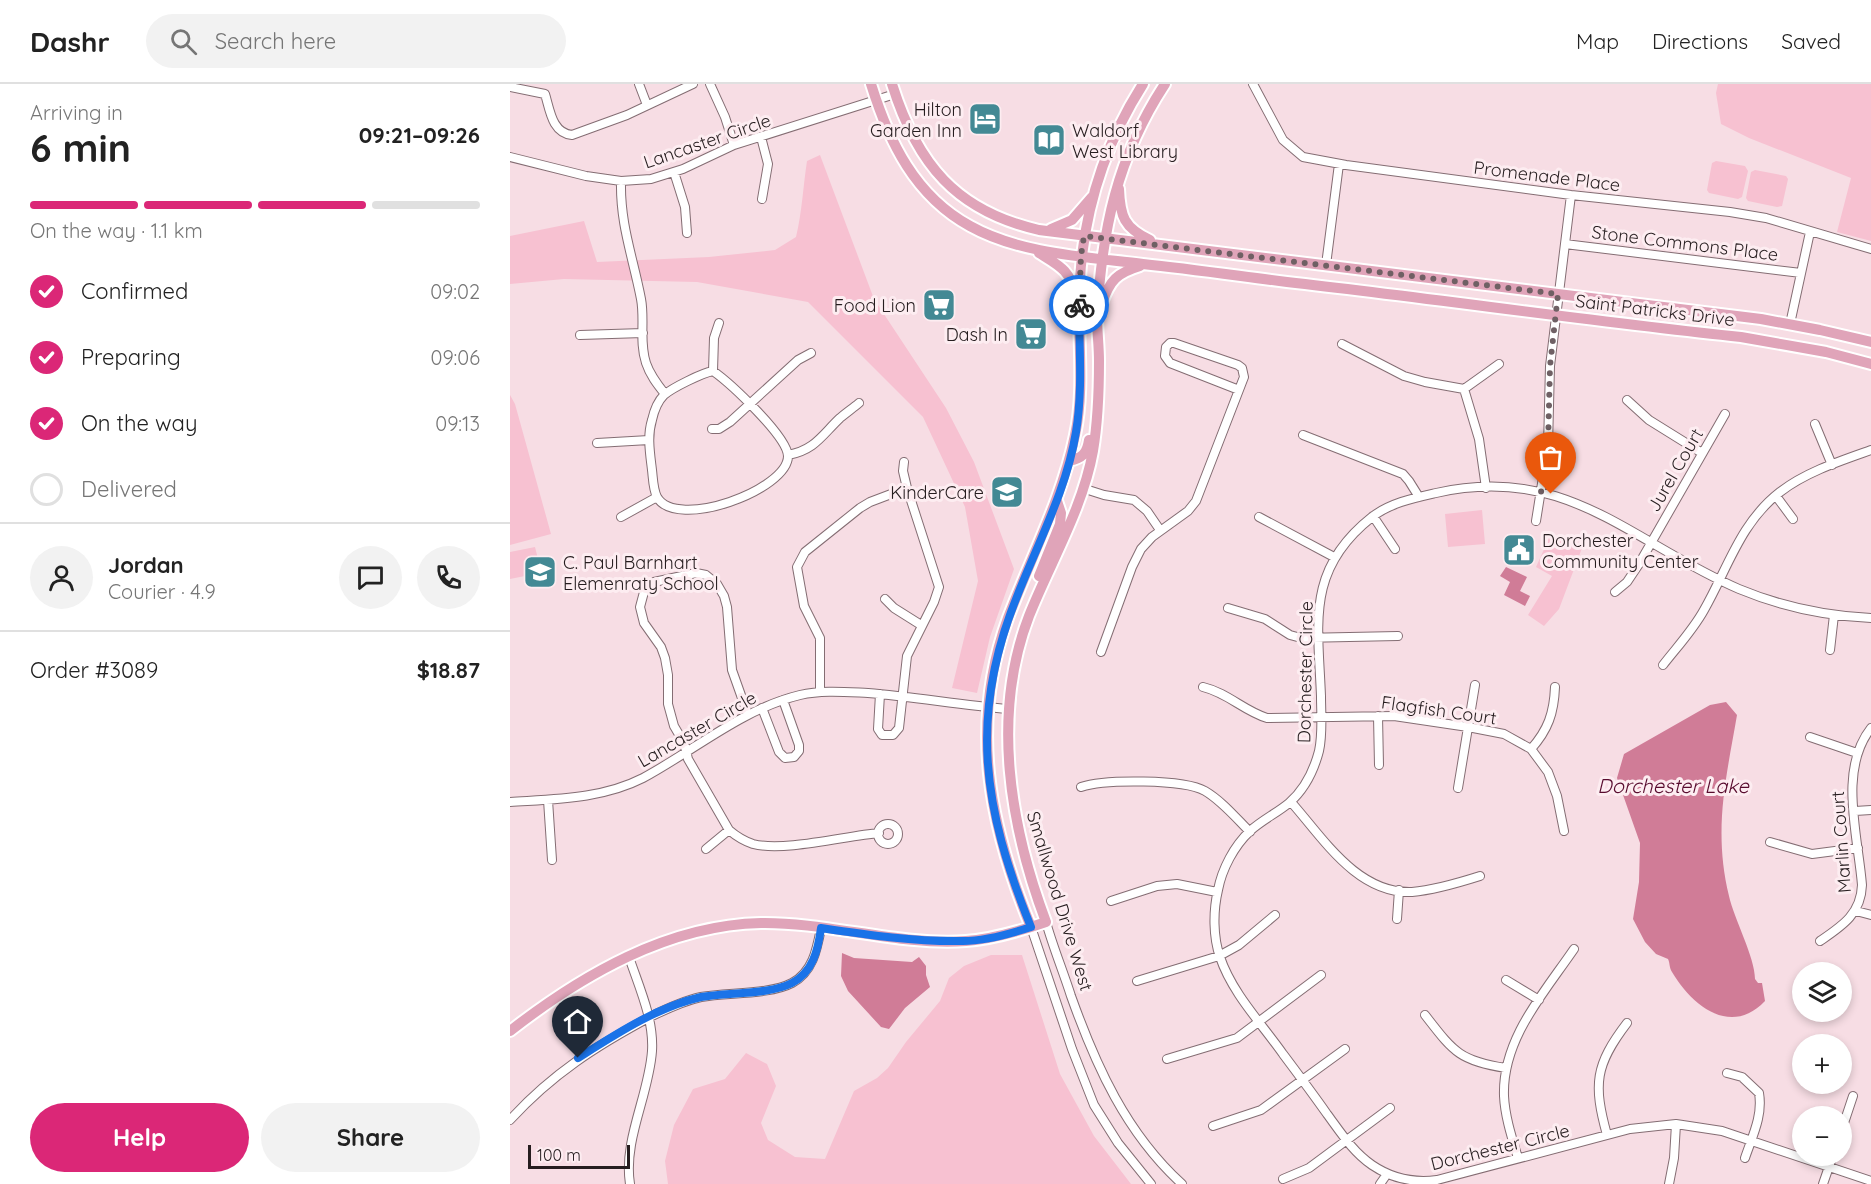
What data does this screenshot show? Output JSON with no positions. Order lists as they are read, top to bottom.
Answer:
{
  "streets": {
    "main road": ["Saint Patricks Drive", "Smallwood Drive West"],
    "street": [
      "Lancaster Circle",
      "Promenade Place",
      "Stone Commons Place",
      "Jurel Court",
      "Dorchester Circle",
      "Flagfish Court",
      "Marlin Court"
    ]
  },
  "crossings": [
    ["Lancaster Circle", "Saint Patricks Drive"],
    ["Lancaster Circle", "Smallwood Drive West"],
    ["Saint Patricks Drive", "Smallwood Drive West"],
    ["Jurel Court", "Dorchester Circle"],
    ["Dorchester Circle", "Flagfish Court"]
  ],
  "water": ["Dorchester Lake"],
  "places": {
    "hotel": ["Hilton Garden Inn"],
    "library": ["Waldorf West Library"],
    "supermarket": ["Food Lion", "Dash In"],
    "school or university": ["KinderCare", "C. Paul Barnhart Elemenraty School"],
    "public building": ["Dorchester Community Center"]
  },
  "scale_bar": "100 m",
  "page": {
    "header": "Dashr",
    "search": "Search here",
    "nav": ["Map", "Directions", "Saved"],
    "heading": ["6 min", "Arriving in", "09:21–09:26"],
    "panel": [
      "Jordan",
      "Courier · 4.9",
      "Order #3089",
      "$18.87"
    ],
    "bar": "On the way · 1.1 km",
    "list": [
      ["Confirmed", "09:02"],
      ["Preparing", "09:06"],
      ["On the way", "09:13"],
      "Delivered"
    ],
    "map_buttons": ["+", "−"],
    "buttons": ["Help", "Share"],
    "scale": "100 m"
  }
}
